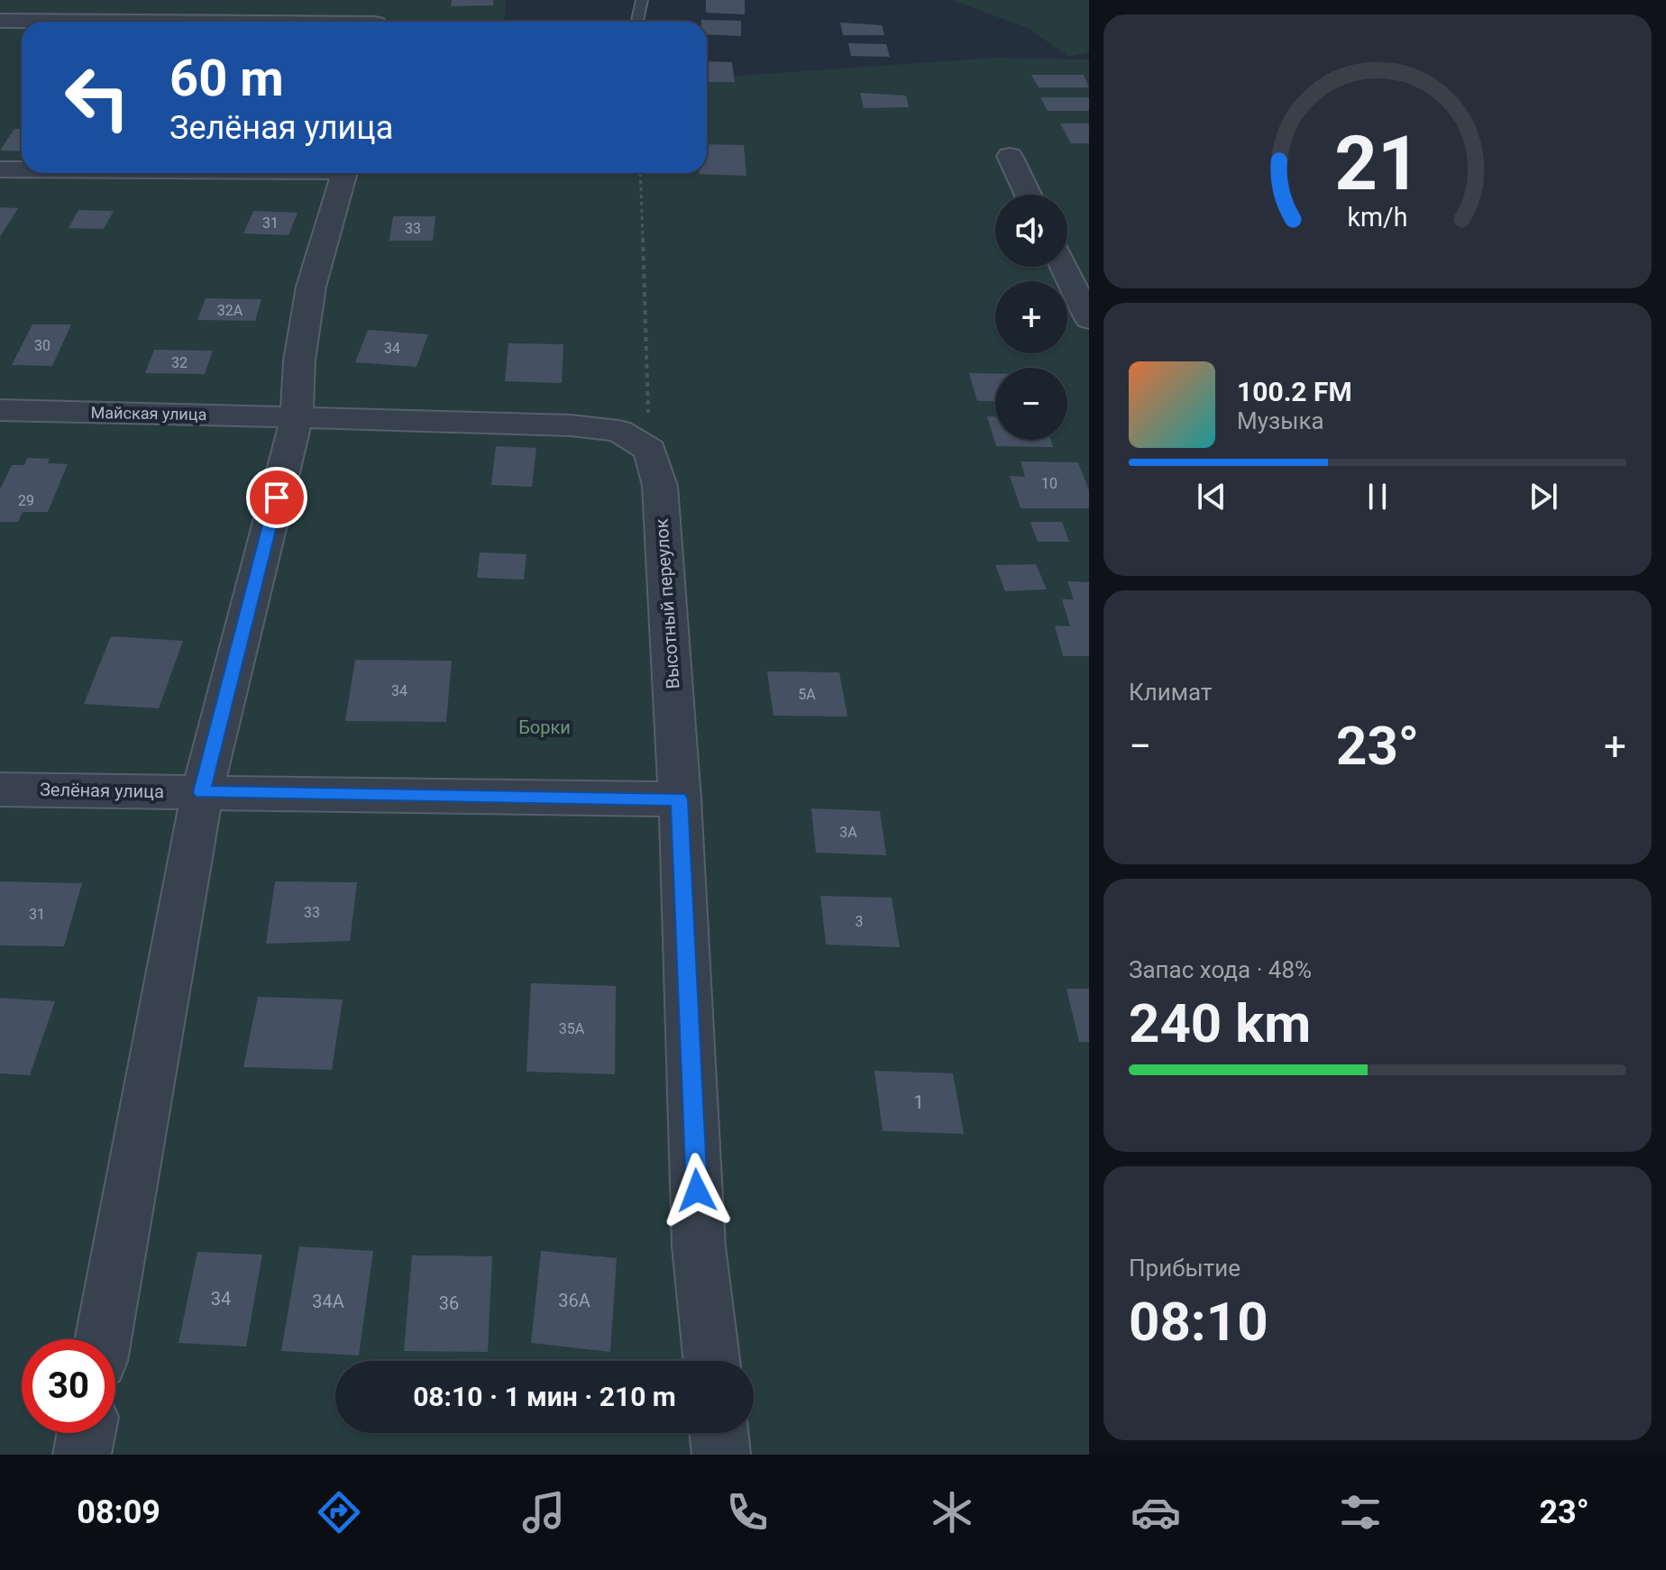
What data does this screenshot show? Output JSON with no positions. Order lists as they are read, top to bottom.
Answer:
{
  "streets": {
    "street": ["Майская улица", "Высотный переулок", "Зелёная улица"]
  },
  "crossings": [
    ["Высотный переулок", "Зелёная улица"]
  ],
  "parks": ["Борки"],
  "house_numbers": [
    "31",
    "33",
    "32А",
    "30",
    "34",
    "32",
    "10",
    "29",
    "34",
    "5А",
    "3А",
    "33",
    "31",
    "3",
    "35А",
    "1",
    "34",
    "36А",
    "34А",
    "36"
  ],
  "page": {
    "turn": ["60 m", "Зелёная улица"],
    "map_buttons": ["+", "−"],
    "song": ["100.2 FM", "Музыка"],
    "tile": [
      "Климат",
      ["Запас хода · 48%", "240 km"],
      ["Прибытие", "08:10"]
    ],
    "heat": ["−", "23°", "+"],
    "limit": "30",
    "trip": "08:10 · 1 мин · 210 m",
    "tabs": ["08:09", "23°"],
    "gauge": ["21", "km/h"]
  }
}
